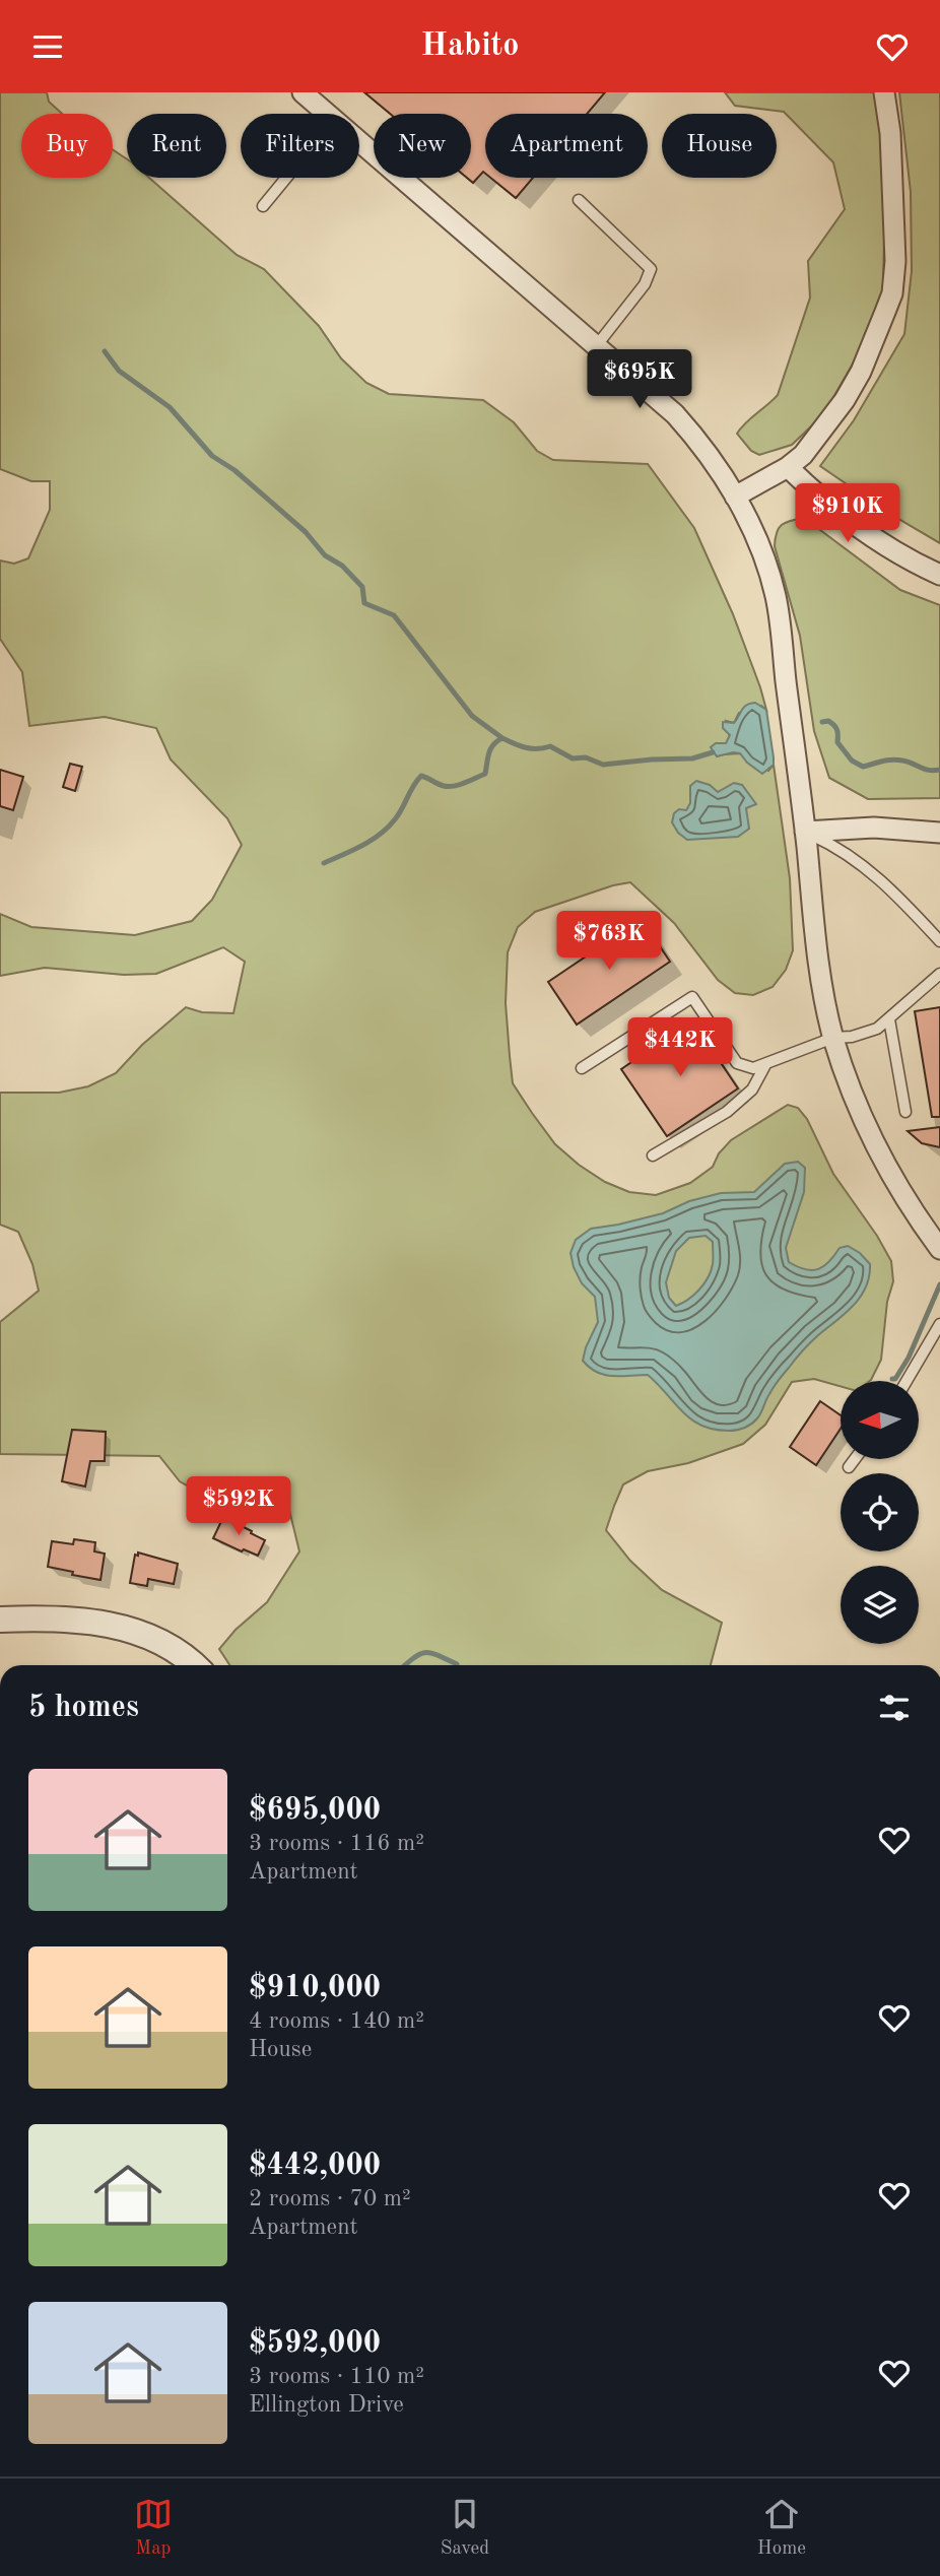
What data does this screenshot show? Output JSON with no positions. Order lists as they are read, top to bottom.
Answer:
{
  "north": "left",
  "page": {
    "header": "Habito",
    "chip": [
      "Buy",
      "Rent",
      "Filters",
      "New",
      "Apartment",
      "House"
    ],
    "price": [
      "$695K",
      "$910K",
      "$763K",
      "$442K",
      "$592K"
    ],
    "heading": "5 homes",
    "list": [
      {
        "name": "$695,000",
        "note": "3 rooms · 116 m² · Apartment"
      },
      {
        "name": "$910,000",
        "note": "4 rooms · 140 m² · House"
      },
      {
        "name": "$442,000",
        "note": "2 rooms · 70 m² · Apartment"
      },
      {
        "name": "$592,000",
        "note": "3 rooms · 110 m² · Ellington Drive"
      }
    ],
    "tabs": ["Map", "Saved", "Home"]
  }
}
